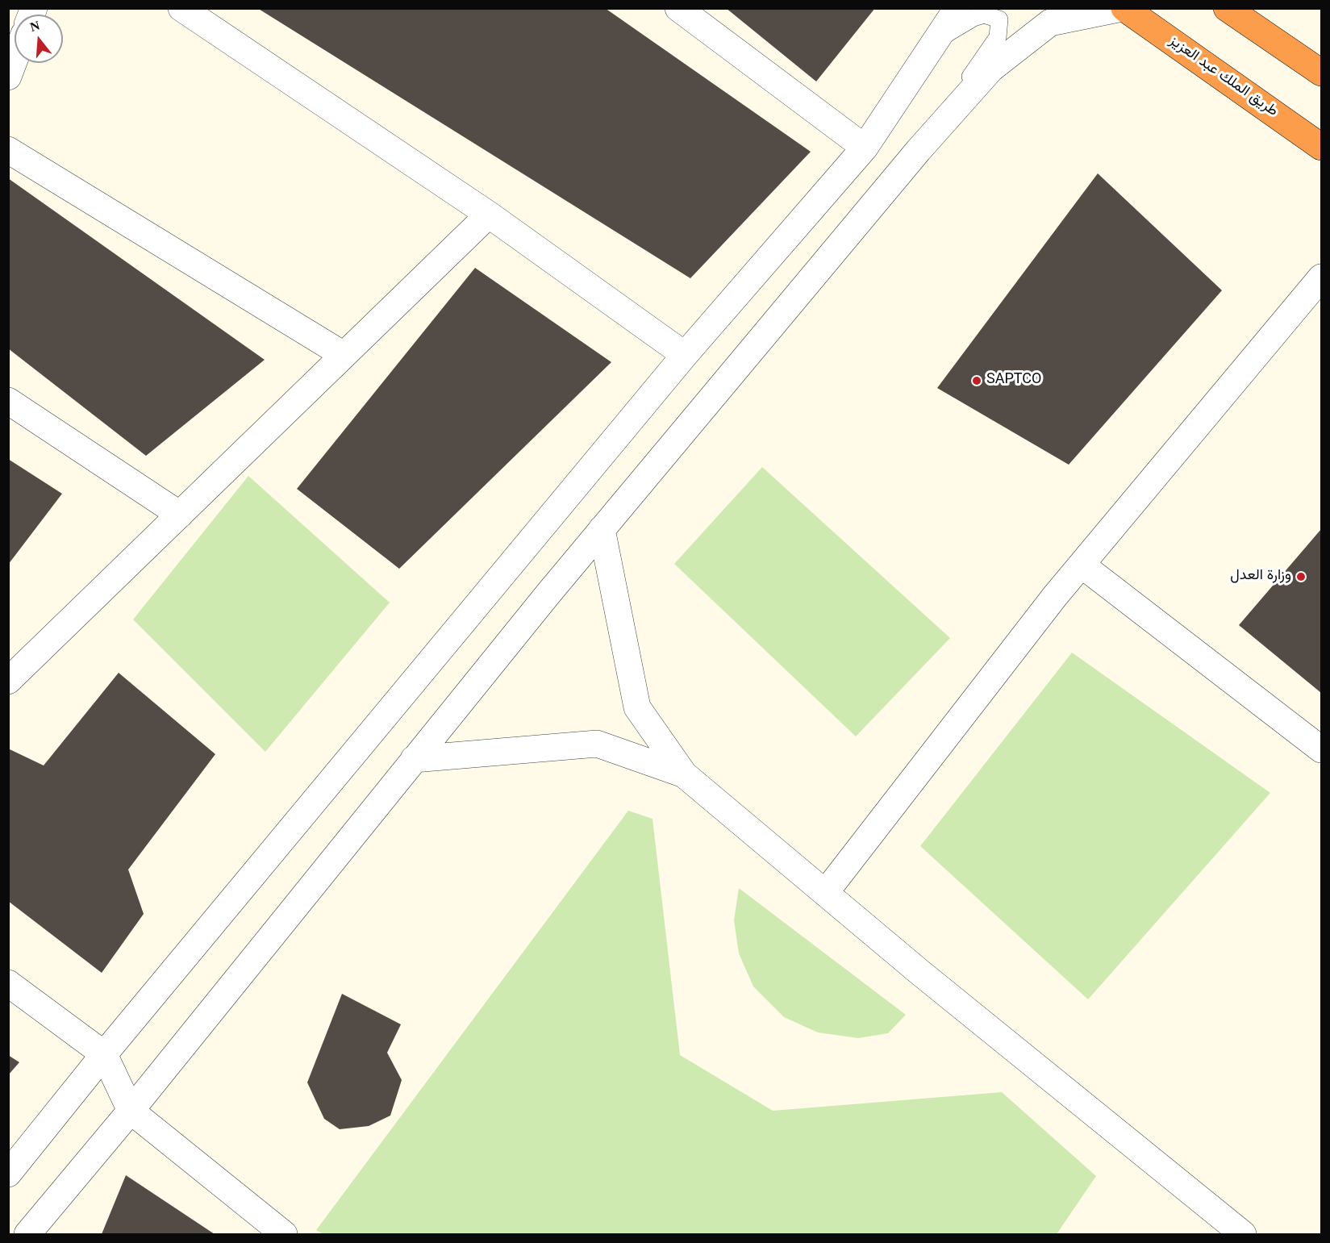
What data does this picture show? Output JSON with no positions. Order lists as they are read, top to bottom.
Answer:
{
  "streets": {
    "highway": ["طريق الملك عبد العزيز"]
  },
  "places": ["SAPTCO", "وزارة العدل"],
  "north": "top"
}
